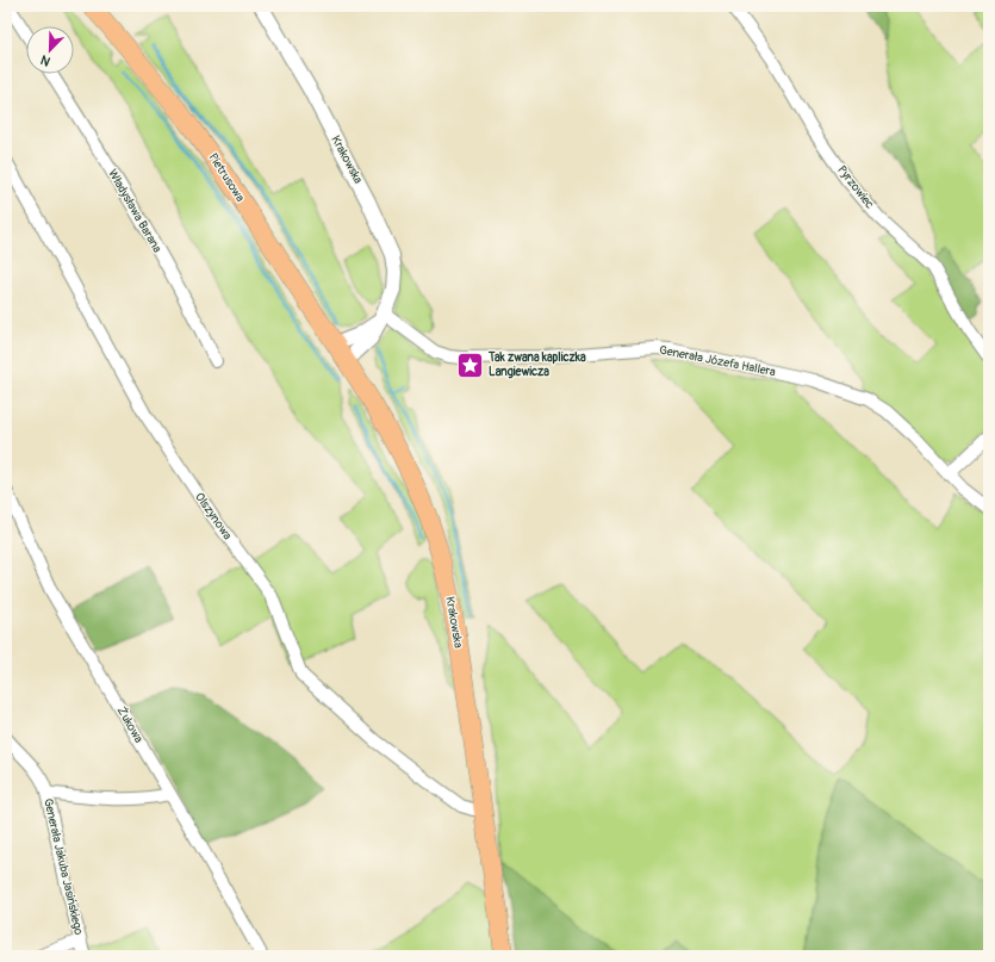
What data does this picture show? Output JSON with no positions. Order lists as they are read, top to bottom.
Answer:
{
  "streets": {
    "main road": ["Krakowska", "Pietrusowa"],
    "street": [
      "Pyrzowiec",
      "Władysława Barana",
      "Generała Józefa Hallera",
      "Olszynowa",
      "Żukowa",
      "Generała Jakuba Jasińskiego"
    ]
  },
  "crossings": [
    ["Krakowska", "Pietrusowa"],
    ["Krakowska", "Generała Józefa Hallera"],
    ["Krakowska", "Olszynowa"],
    ["Żukowa", "Generała Jakuba Jasińskiego"]
  ],
  "places": {
    "place": ["Tak zwana kapliczka Langiewicza"]
  },
  "north": "bottom left"
}
